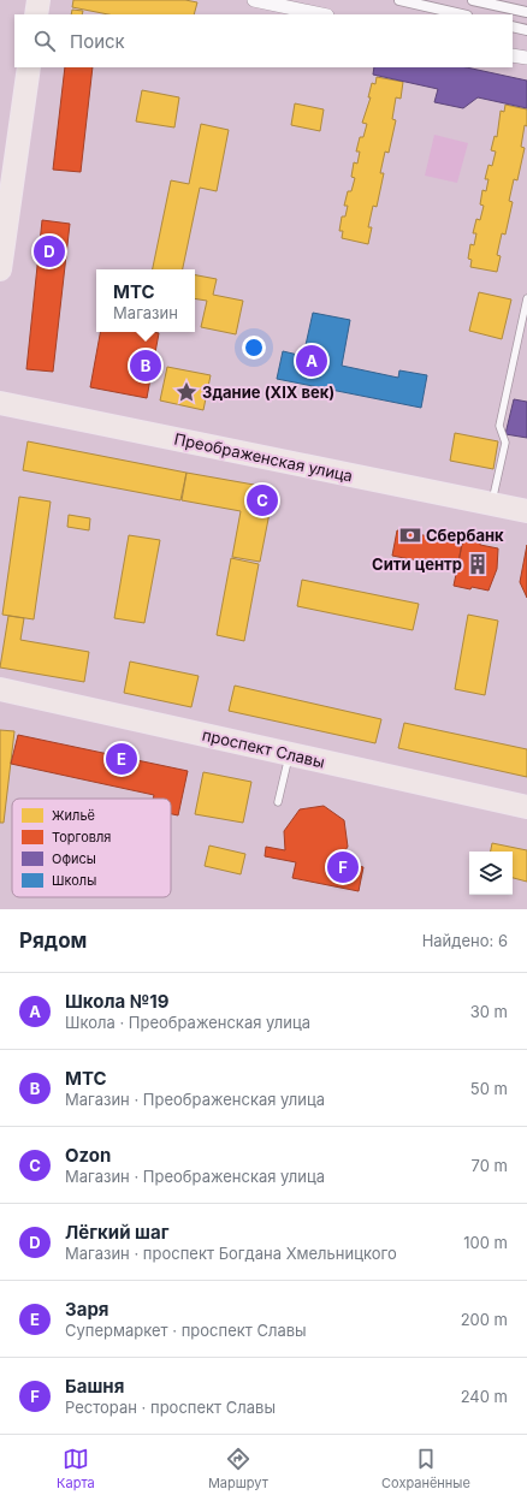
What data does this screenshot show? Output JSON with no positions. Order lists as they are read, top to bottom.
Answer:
{
  "streets": {
    "main road": ["Преображенская улица", "проспект Славы"]
  },
  "places": {
    "place": ["Здание (XIX век)"],
    "bank": ["Сбербанк"],
    "building": ["Сити центр"]
  },
  "legend": [
    "Жильё",
    "Торговля",
    "Офисы",
    "Школы"
  ],
  "page": {
    "search": "Поиск",
    "pins": [
      "D",
      "A",
      "B",
      "C",
      "E",
      "F"
    ],
    "popup": ["МТС", "Магазин"],
    "heading": ["Рядом", "Найдено: 6"],
    "list": [
      {
        "mark": "A",
        "name": "Школа №19",
        "note": "Школа · Преображенская улица",
        "value": "30 m"
      },
      {
        "mark": "B",
        "name": "МТС",
        "note": "Магазин · Преображенская улица",
        "value": "50 m"
      },
      {
        "mark": "C",
        "name": "Ozon",
        "note": "Магазин · Преображенская улица",
        "value": "70 m"
      },
      {
        "mark": "D",
        "name": "Лёгкий шаг",
        "note": "Магазин · проспект Богдана Хмельницкого",
        "value": "100 m"
      },
      {
        "mark": "E",
        "name": "Заря",
        "note": "Супермаркет · проспект Славы",
        "value": "200 m"
      },
      {
        "mark": "F",
        "name": "Башня",
        "note": "Ресторан · проспект Славы",
        "value": "240 m"
      }
    ],
    "nav": ["Карта", "Маршрут", "Сохранённые"]
  }
}
